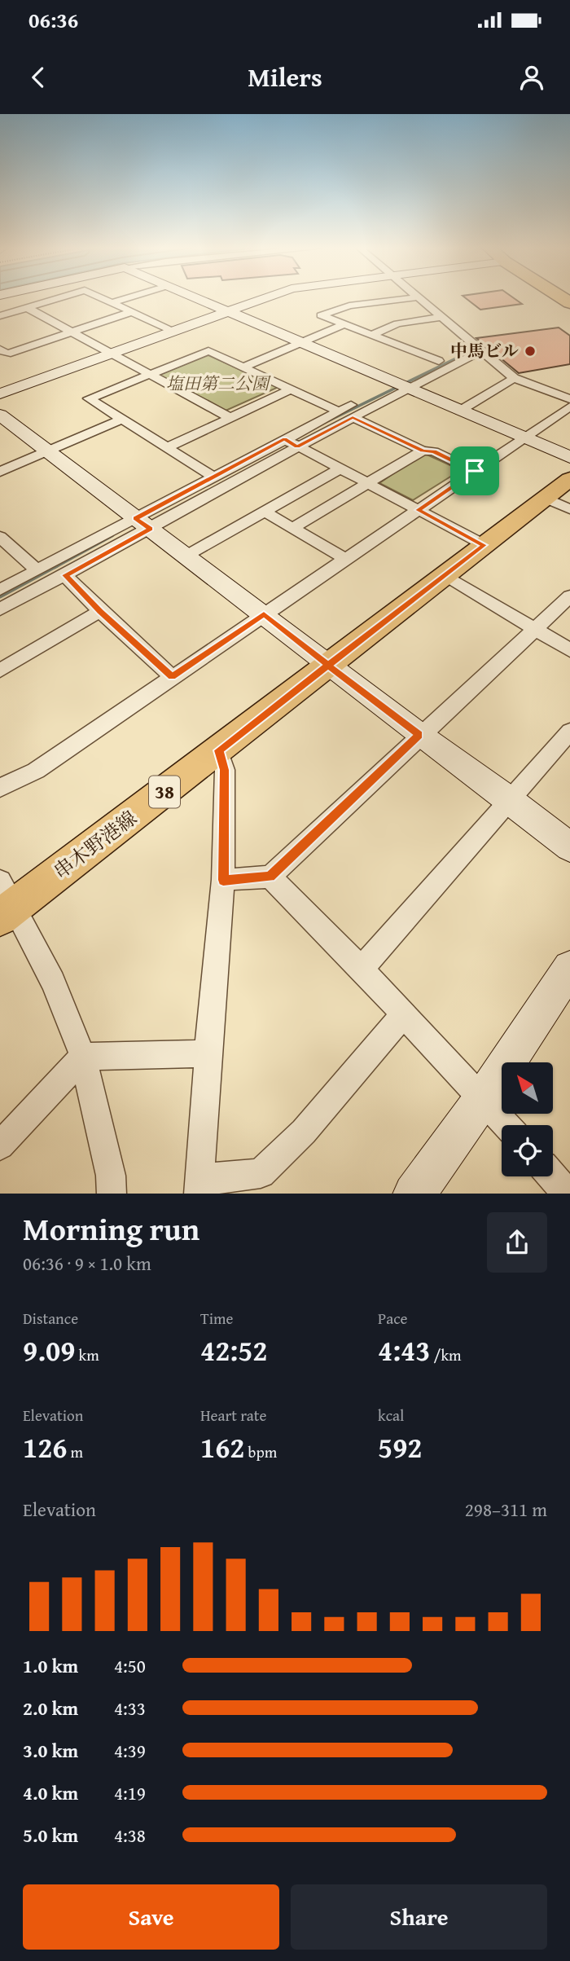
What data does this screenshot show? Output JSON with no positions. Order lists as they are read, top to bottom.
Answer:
{
  "streets": {
    "main road": ["38", "串木野港線"]
  },
  "parks": ["塩田第二公園"],
  "places": ["中馬ビル"],
  "north": "top left",
  "page": {
    "status": "06:36",
    "header": "Milers",
    "heading": ["Morning run", "06:36 · 9 × 1.0 km"],
    "stats": [
      ["Distance", "9.09 km"],
      ["Time", "42:52"],
      ["Pace", "4:43 /km"],
      ["Elevation", "126 m"],
      ["Heart rate", "162 bpm"],
      ["kcal", "592"]
    ],
    "chart": ["Elevation", "298–311 m"],
    "list": [
      {
        "name": "1.0 km",
        "note": "4:50"
      },
      {
        "name": "2.0 km",
        "note": "4:33"
      },
      {
        "name": "3.0 km",
        "note": "4:39"
      },
      {
        "name": "4.0 km",
        "note": "4:19"
      },
      {
        "name": "5.0 km",
        "note": "4:38"
      }
    ],
    "buttons": ["Save", "Share"]
  }
}
